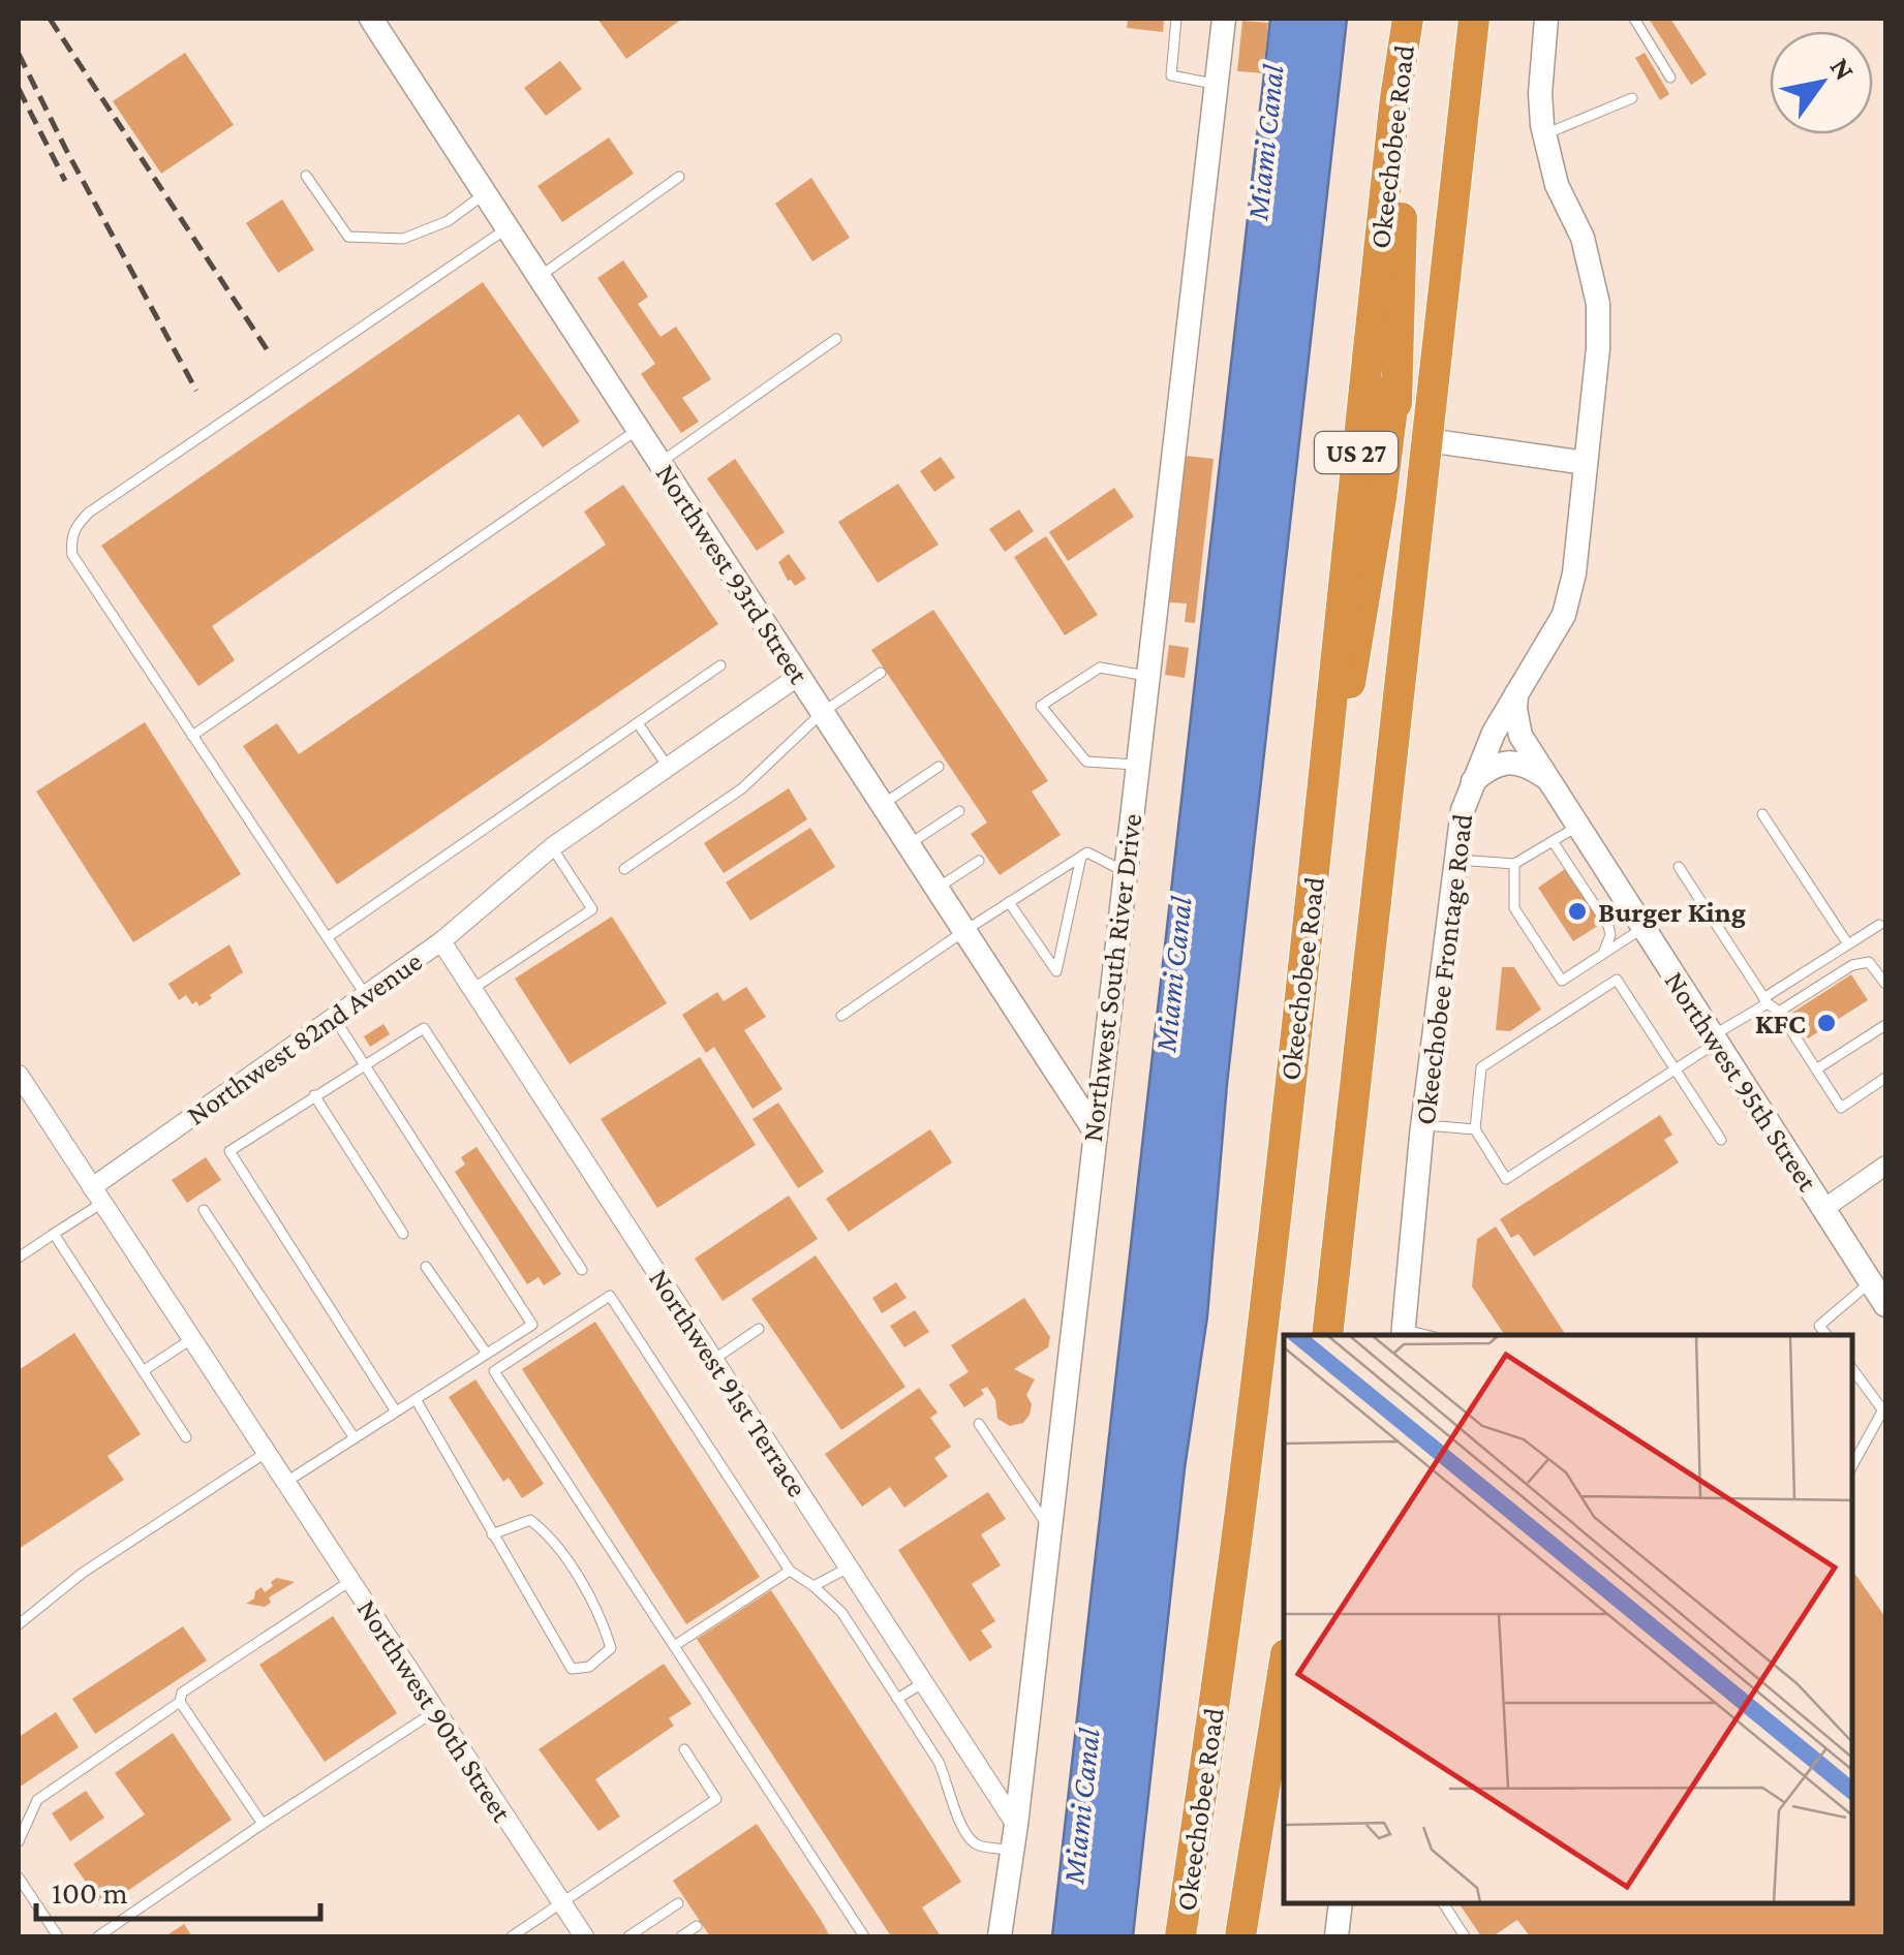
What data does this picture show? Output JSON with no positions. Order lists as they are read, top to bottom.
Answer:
{
  "streets": {
    "highway": ["Okeechobee Road", "US 27"],
    "street": [
      "Northwest 93rd Street",
      "Okeechobee Frontage Road",
      "Northwest South River Drive",
      "Northwest 82nd Avenue",
      "Northwest 95th Street",
      "Northwest 91st Terrace",
      "Northwest 90th Street"
    ]
  },
  "crossings": [
    ["Northwest 93rd Street", "Northwest South River Drive"],
    ["Northwest 93rd Street", "Northwest 82nd Avenue"],
    ["Okeechobee Frontage Road", "Northwest 95th Street"],
    ["Northwest South River Drive", "Northwest 91st Terrace"],
    ["Northwest 82nd Avenue", "Northwest 91st Terrace"]
  ],
  "water": ["Miami Canal"],
  "places": ["Burger King", "KFC"],
  "scale_bar": "100 m",
  "north": "top right"
}
